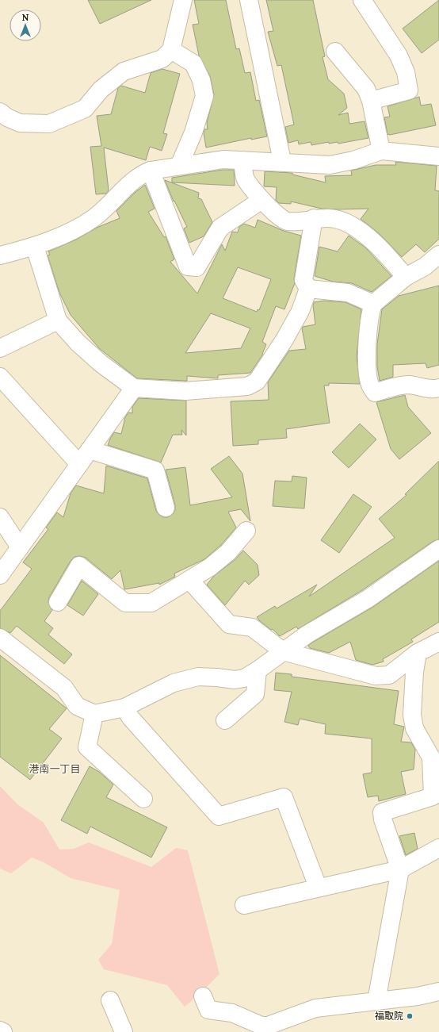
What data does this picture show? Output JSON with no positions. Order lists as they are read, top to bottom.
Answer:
{
  "districts": ["港南一丁目"],
  "places": ["福取院"],
  "north": "top"
}
